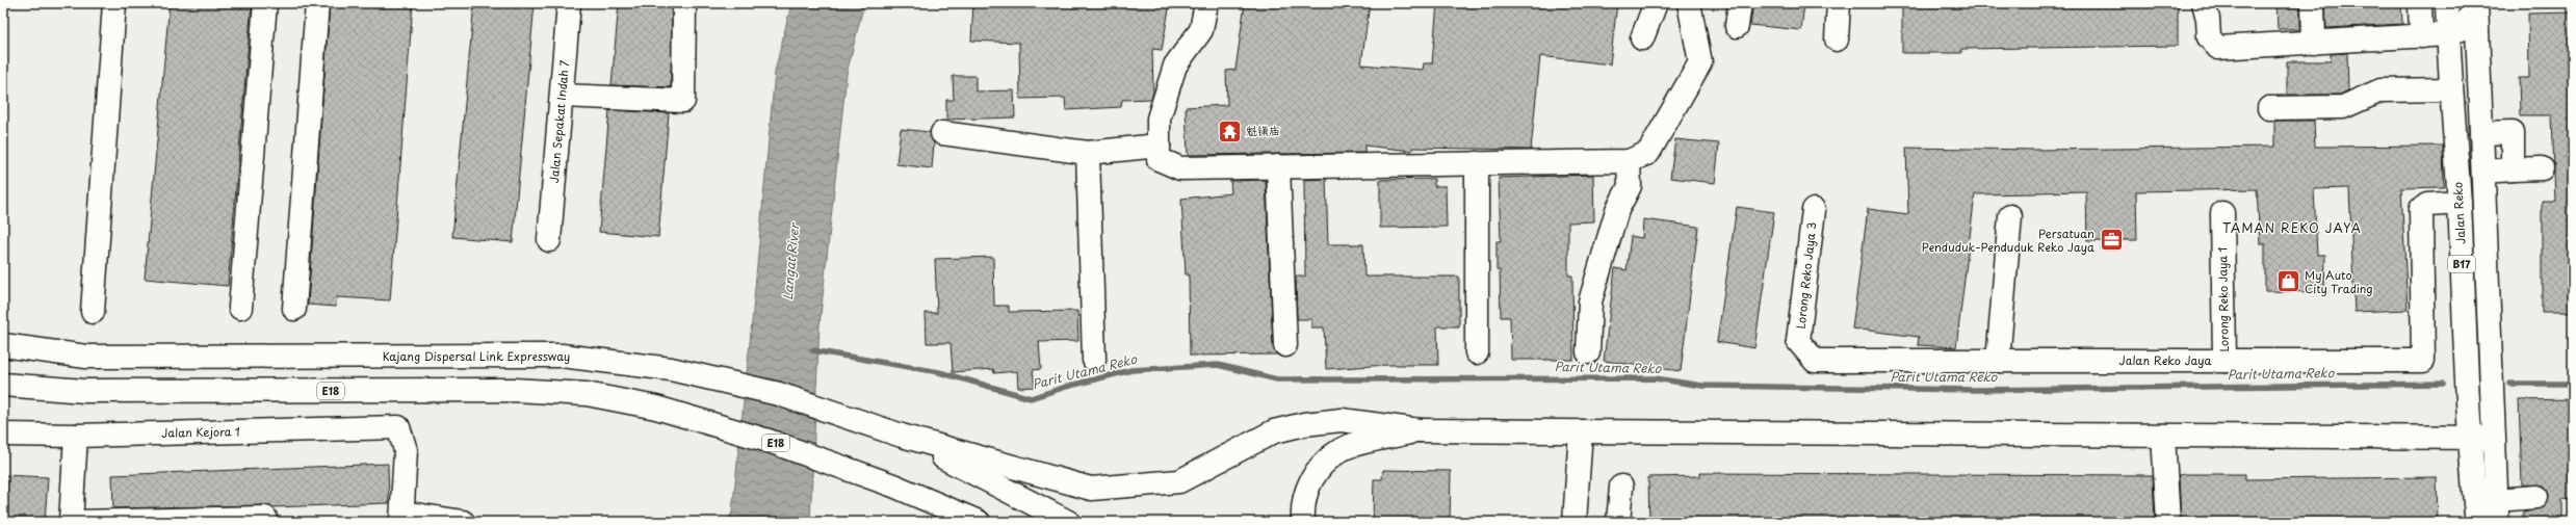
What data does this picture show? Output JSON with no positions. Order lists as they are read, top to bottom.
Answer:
{
  "streets": {
    "main road": [
      "Jalan Sepakat Indah 7",
      "Jalan Reko",
      "B17",
      "Lorong Reko Jaya 3",
      "Lorong Reko Jaya 1",
      "Kajang Dispersal Link Expressway",
      "Jalan Reko Jaya",
      "E18",
      "Jalan Kejora 1"
    ]
  },
  "crossings": [
    ["Jalan Reko", "Jalan Reko Jaya"],
    ["Lorong Reko Jaya 3", "Jalan Reko Jaya"],
    ["Lorong Reko Jaya 1", "Jalan Reko Jaya"]
  ],
  "districts": ["TAMAN REKO JAYA"],
  "water": ["Langat River", "Parit Utama Reko"],
  "places": {
    "temple": ["魁镇庙"],
    "office": ["Persatuan Penduduk-Penduduk Reko Jaya"],
    "shop": ["My Auto City Trading"]
  }
}
